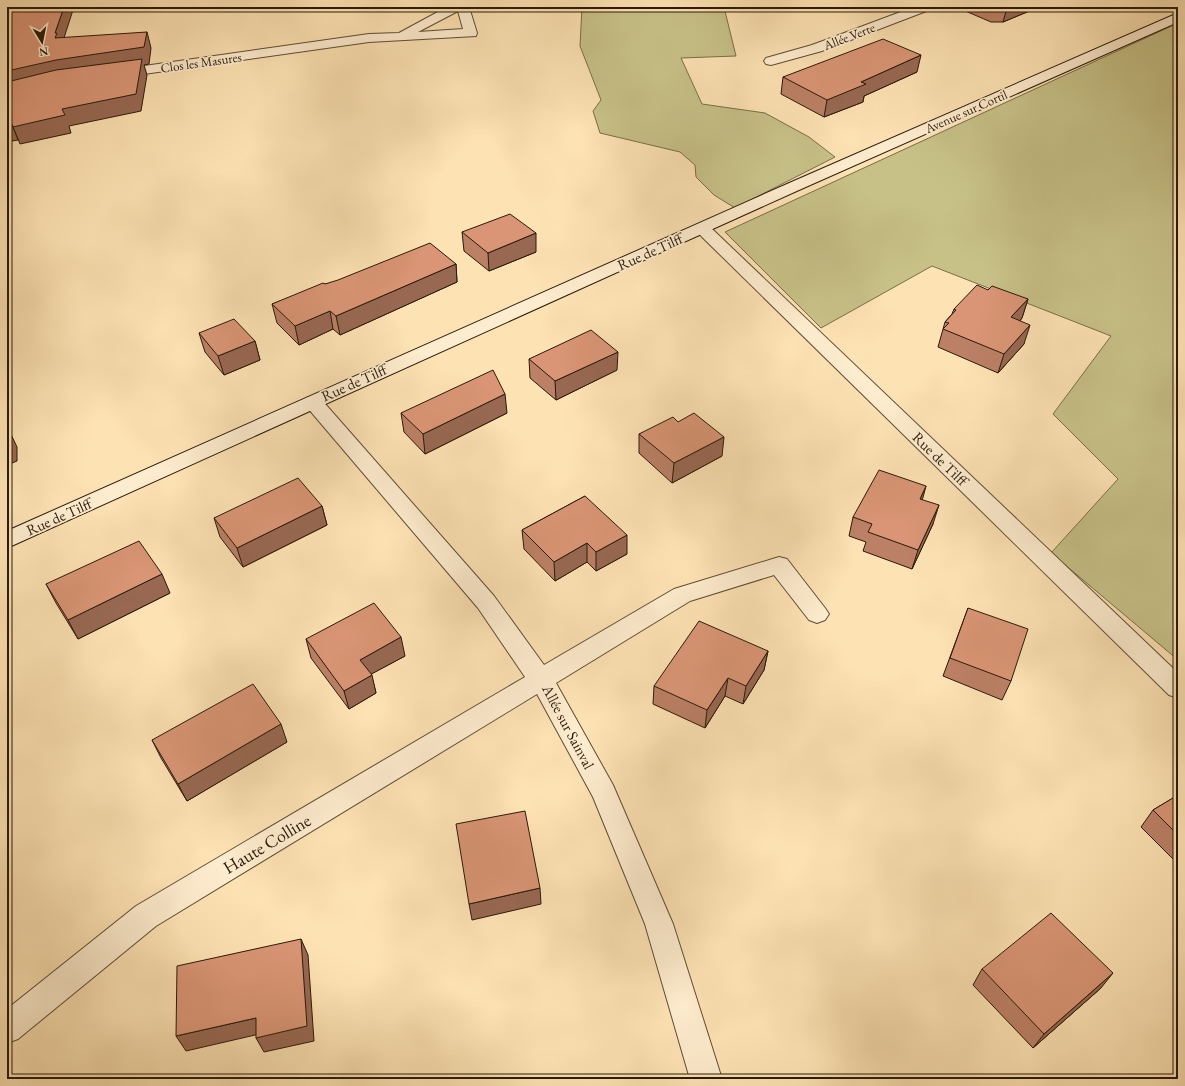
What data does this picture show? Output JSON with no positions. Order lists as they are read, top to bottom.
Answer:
{
  "streets": {
    "street": [
      "Allée Verte",
      "Clos les Masures",
      "Avenue sur Cortil",
      "Rue de Tilff",
      "Allée sur Sainval",
      "Haute Colline"
    ]
  },
  "crossings": [
    ["Avenue sur Cortil", "Rue de Tilff"],
    ["Allée sur Sainval", "Haute Colline"]
  ],
  "north": "bottom"
}
